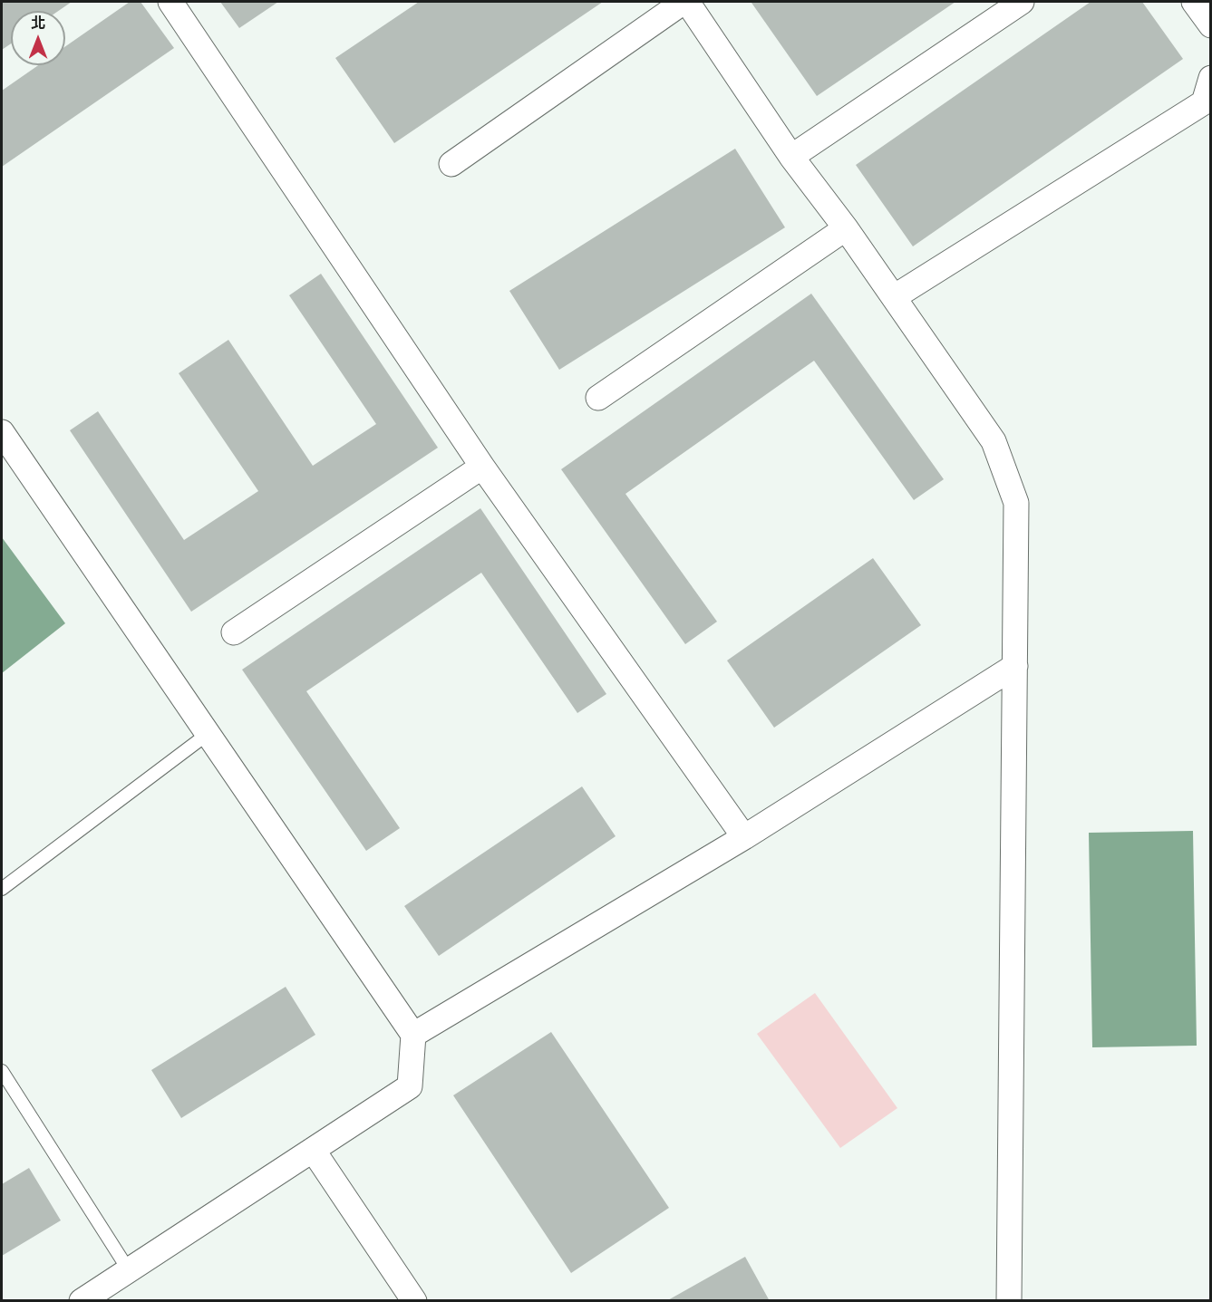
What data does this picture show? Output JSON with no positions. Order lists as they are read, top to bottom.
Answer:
{
  "north": "top"
}
